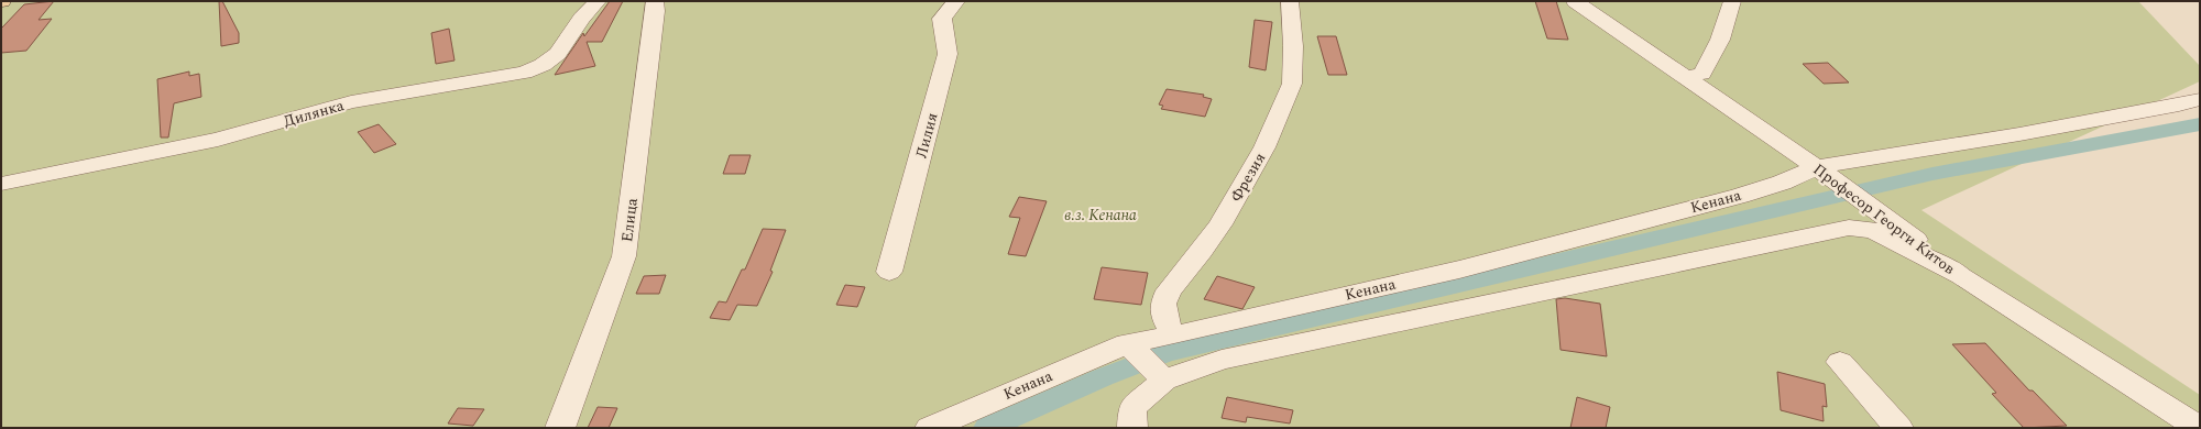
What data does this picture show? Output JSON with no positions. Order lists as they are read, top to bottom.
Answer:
{
  "streets": {
    "street": [
      "Дилянка",
      "Лилия",
      "Фрезия",
      "Кенана",
      "Професор Георги Китов",
      "Елица"
    ]
  },
  "crossings": [
    ["Фрезия", "Кенана"],
    ["Кенана", "Професор Георги Китов"]
  ],
  "parks": ["в.з. Кенана"]
}
